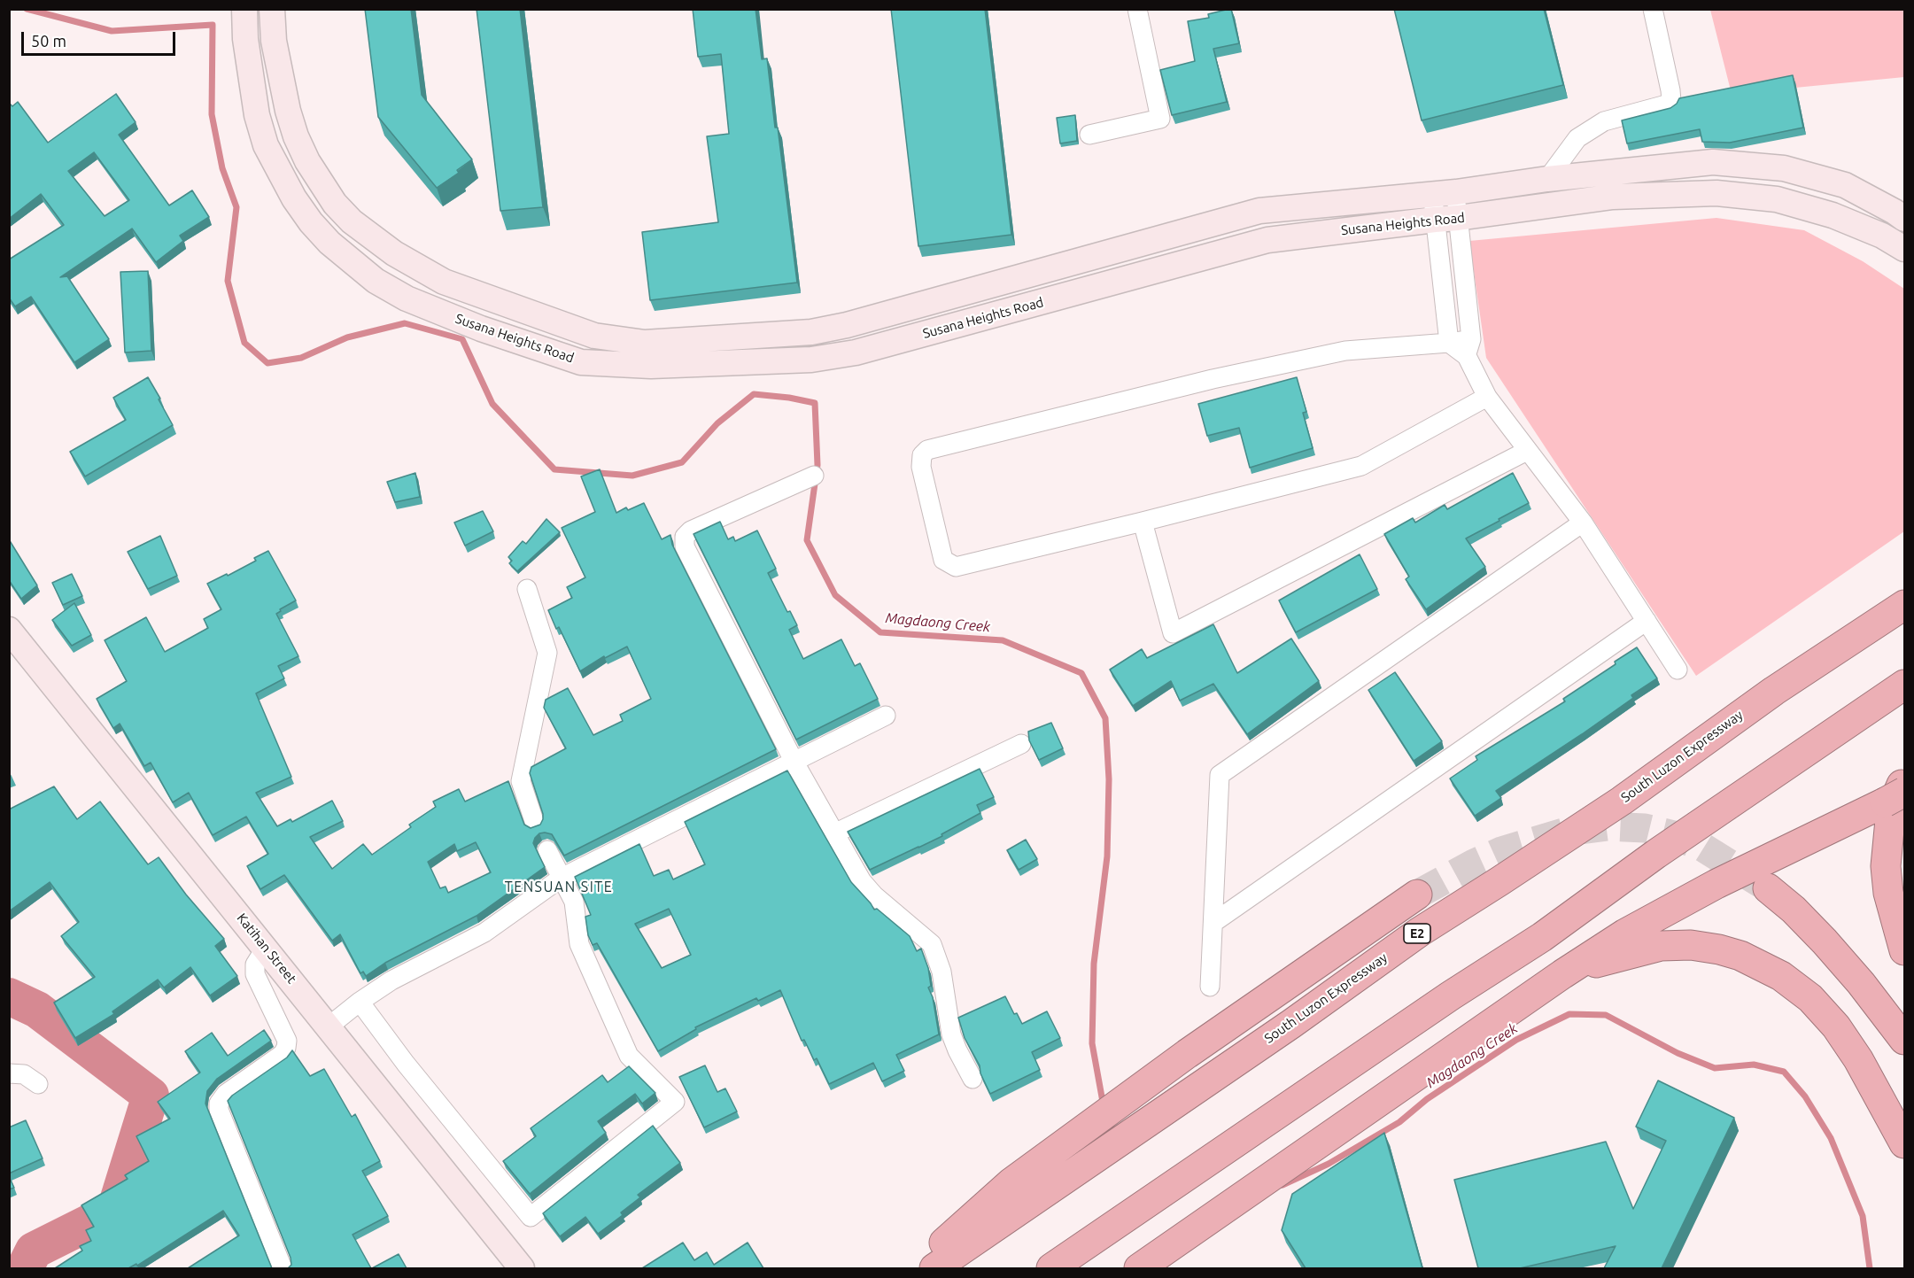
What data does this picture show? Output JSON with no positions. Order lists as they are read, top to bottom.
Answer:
{
  "streets": {
    "highway": ["South Luzon Expressway", "E2"],
    "main road": ["Susana Heights Road", "Katihan Street"]
  },
  "districts": ["TENSUAN SITE"],
  "water": ["Magdaong Creek"],
  "scale_bar": "50 m"
}
